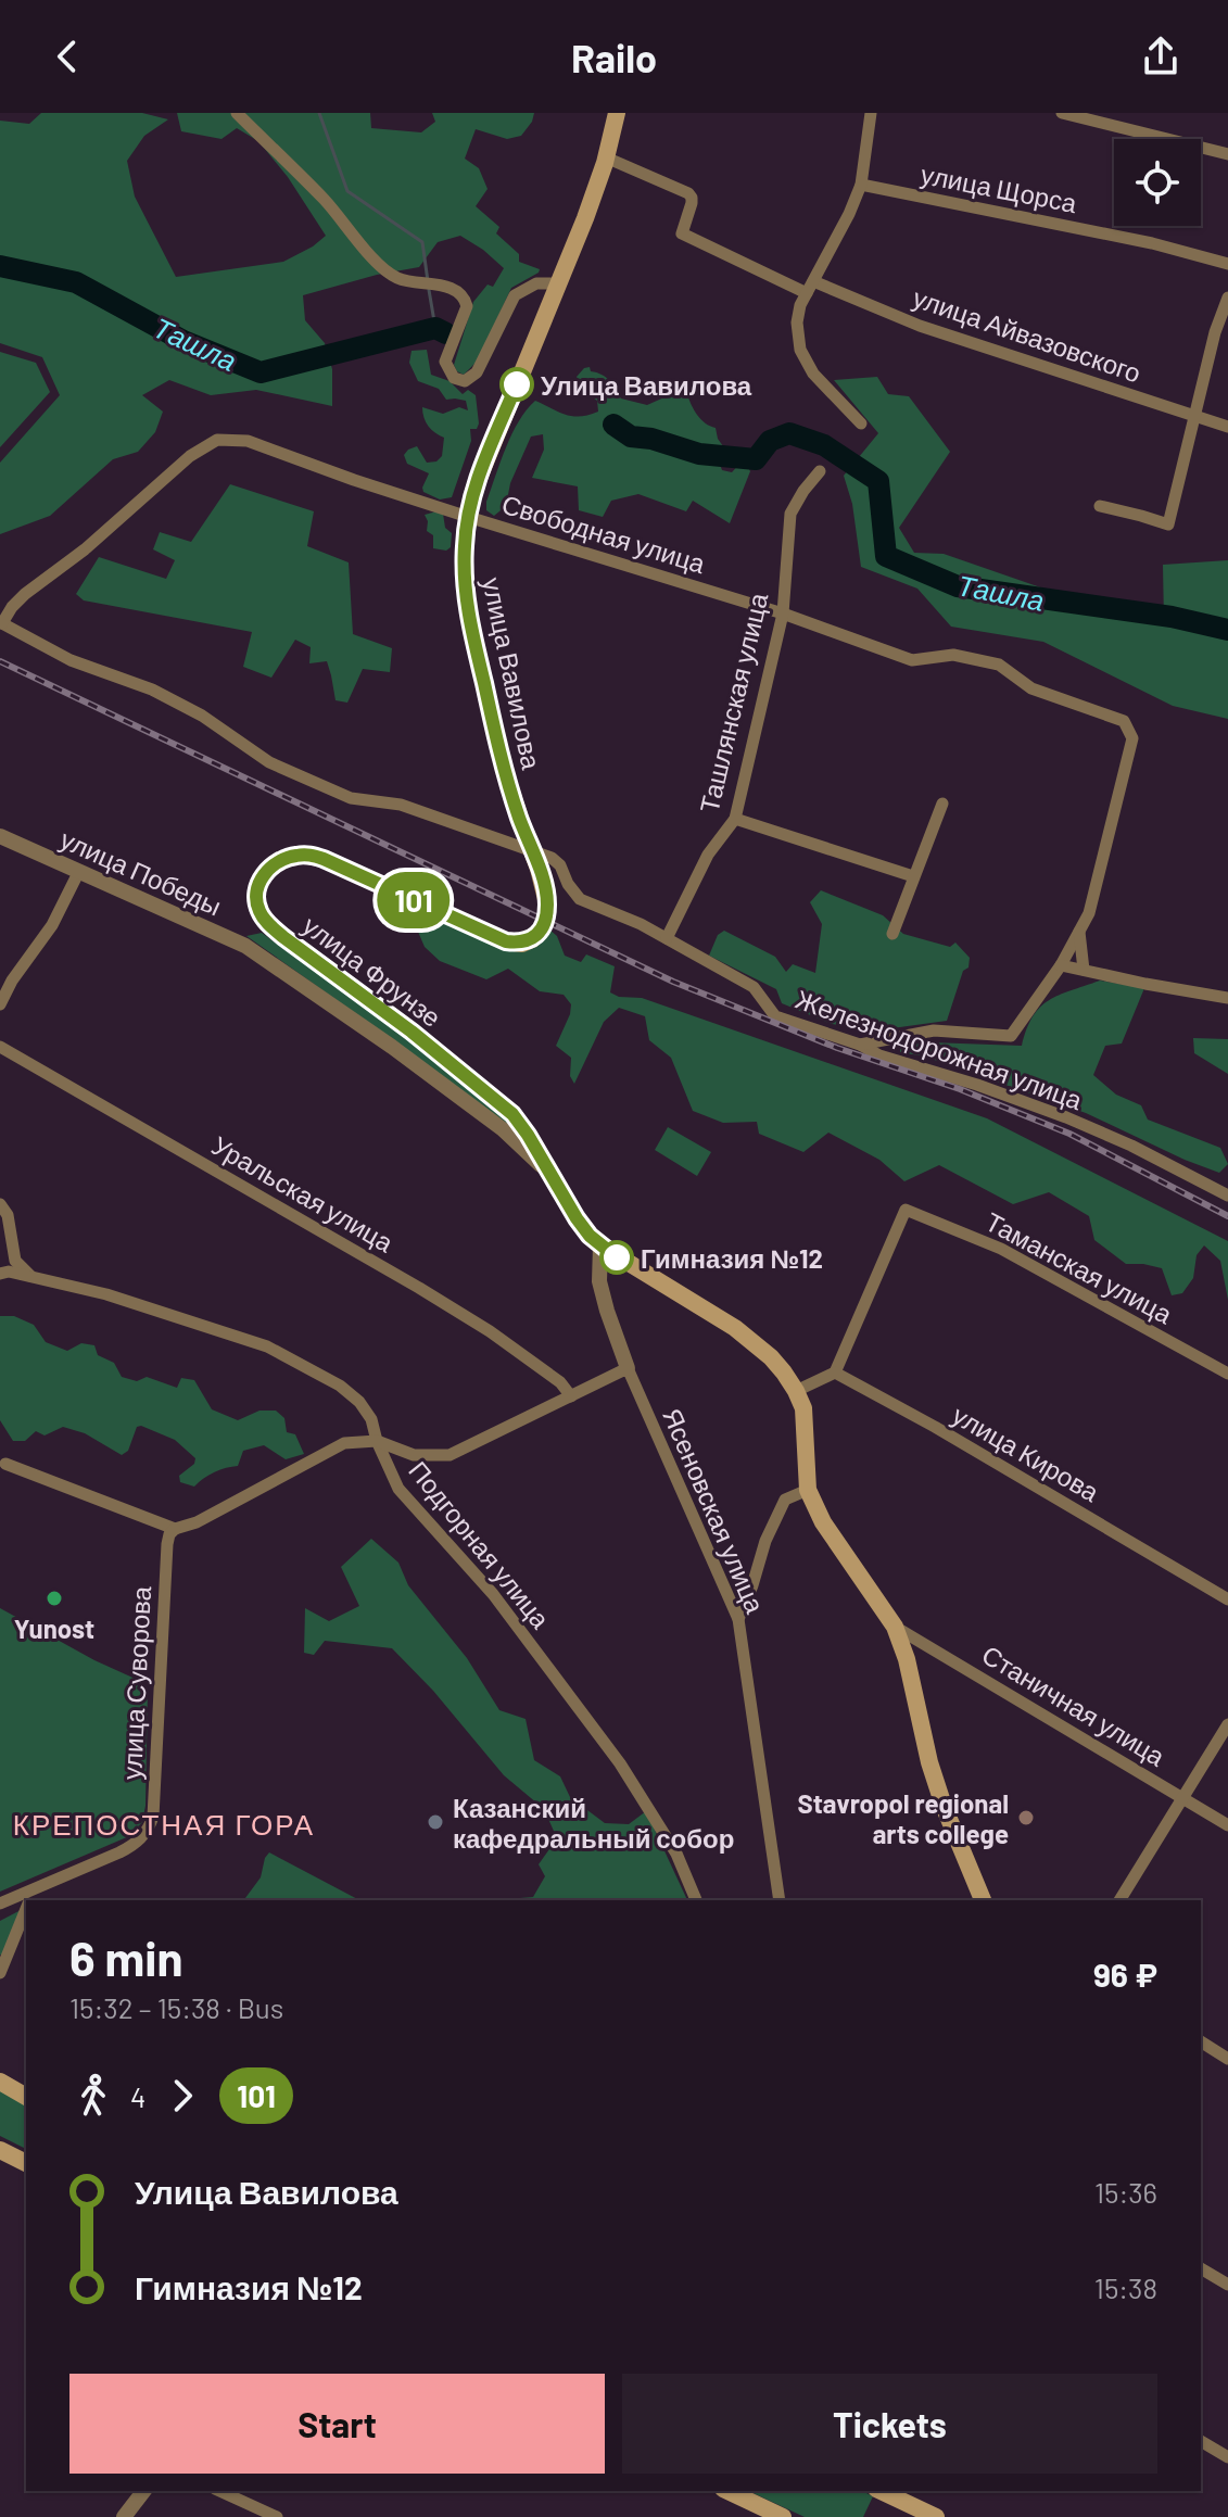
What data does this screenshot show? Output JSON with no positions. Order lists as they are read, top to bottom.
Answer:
{
  "streets": {
    "main road": ["улица Вавилова", "улица Фрунзе"],
    "street": [
      "улица Щорса",
      "улица Айвазовского",
      "Свободная улица",
      "Ташлянская улица",
      "улица Победы",
      "Железнодорожная улица",
      "Уральская улица",
      "Таманская улица",
      "улица Кирова",
      "Ясеновская улица",
      "Подгорная улица",
      "улица Суворова",
      "Станичная улица"
    ]
  },
  "crossings": [
    ["Свободная улица", "улица Вавилова"],
    ["Свободная улица", "Ташлянская улица"],
    ["Свободная улица", "Железнодорожная улица"],
    ["улица Вавилова", "улица Фрунзе"],
    ["улица Вавилова", "Железнодорожная улица"],
    ["Ташлянская улица", "Железнодорожная улица"],
    ["улица Победы", "улица Фрунзе"],
    ["улица Фрунзе", "Железнодорожная улица"],
    ["улица Фрунзе", "Ясеновская улица"],
    ["улица Фрунзе", "Станичная улица"],
    ["Таманская улица", "улица Кирова"]
  ],
  "districts": ["КРЕПОСТНАЯ ГОРА"],
  "water": ["Ташла"],
  "places": [
    "Улица Вавилова",
    "Гимназия №12",
    "Yunost",
    "Stavropol regional arts college",
    "Казанский кафедральный собор"
  ],
  "lines": ["bus line 101"],
  "page": {
    "header": "Railo",
    "on_map": "101",
    "heading": ["6 min", "15:32 – 15:38 · Bus", "96 ₽"],
    "legs": ["4", "101"],
    "list": [
      {
        "name": "Улица Вавилова",
        "value": "15:36"
      },
      {
        "name": "Гимназия №12",
        "value": "15:38"
      }
    ],
    "buttons": ["Start", "Tickets"]
  }
}
